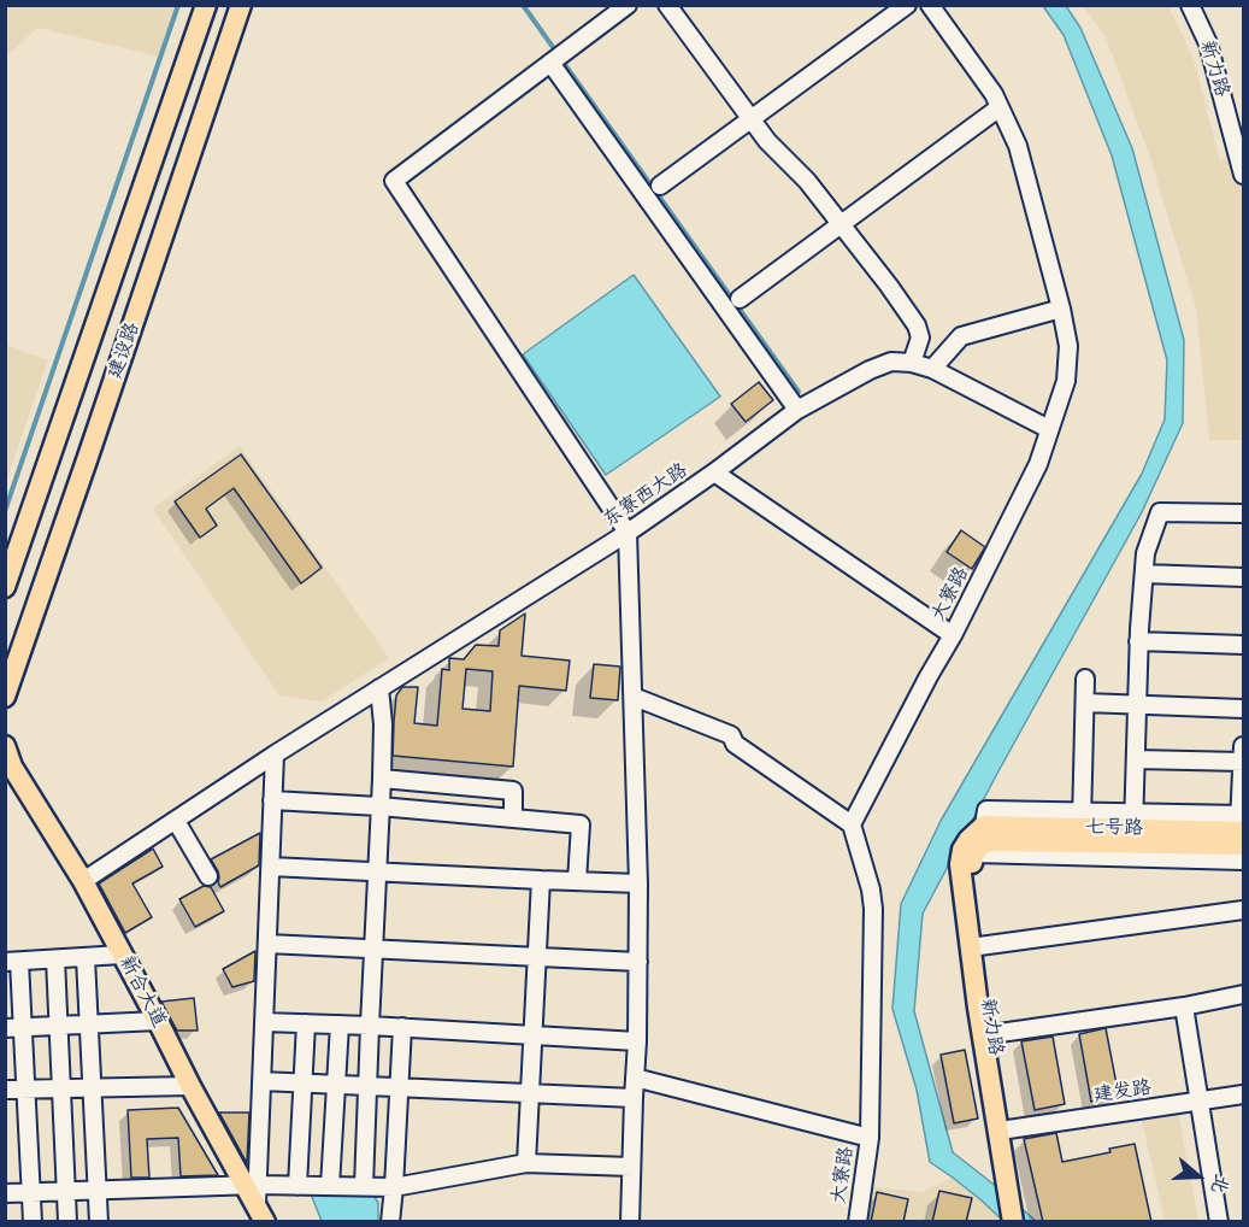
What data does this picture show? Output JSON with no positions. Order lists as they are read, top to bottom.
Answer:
{
  "streets": {
    "main road": [
      "新力路",
      "建设路",
      "七号路",
      "新合大道"
    ],
    "street": ["东寮西大路", "大寮路", "建发路"]
  },
  "crossings": [
    ["新力路", "建发路"],
    ["东寮西大路", "大寮路"],
    ["东寮西大路", "新合大道"]
  ],
  "north": "right"
}
